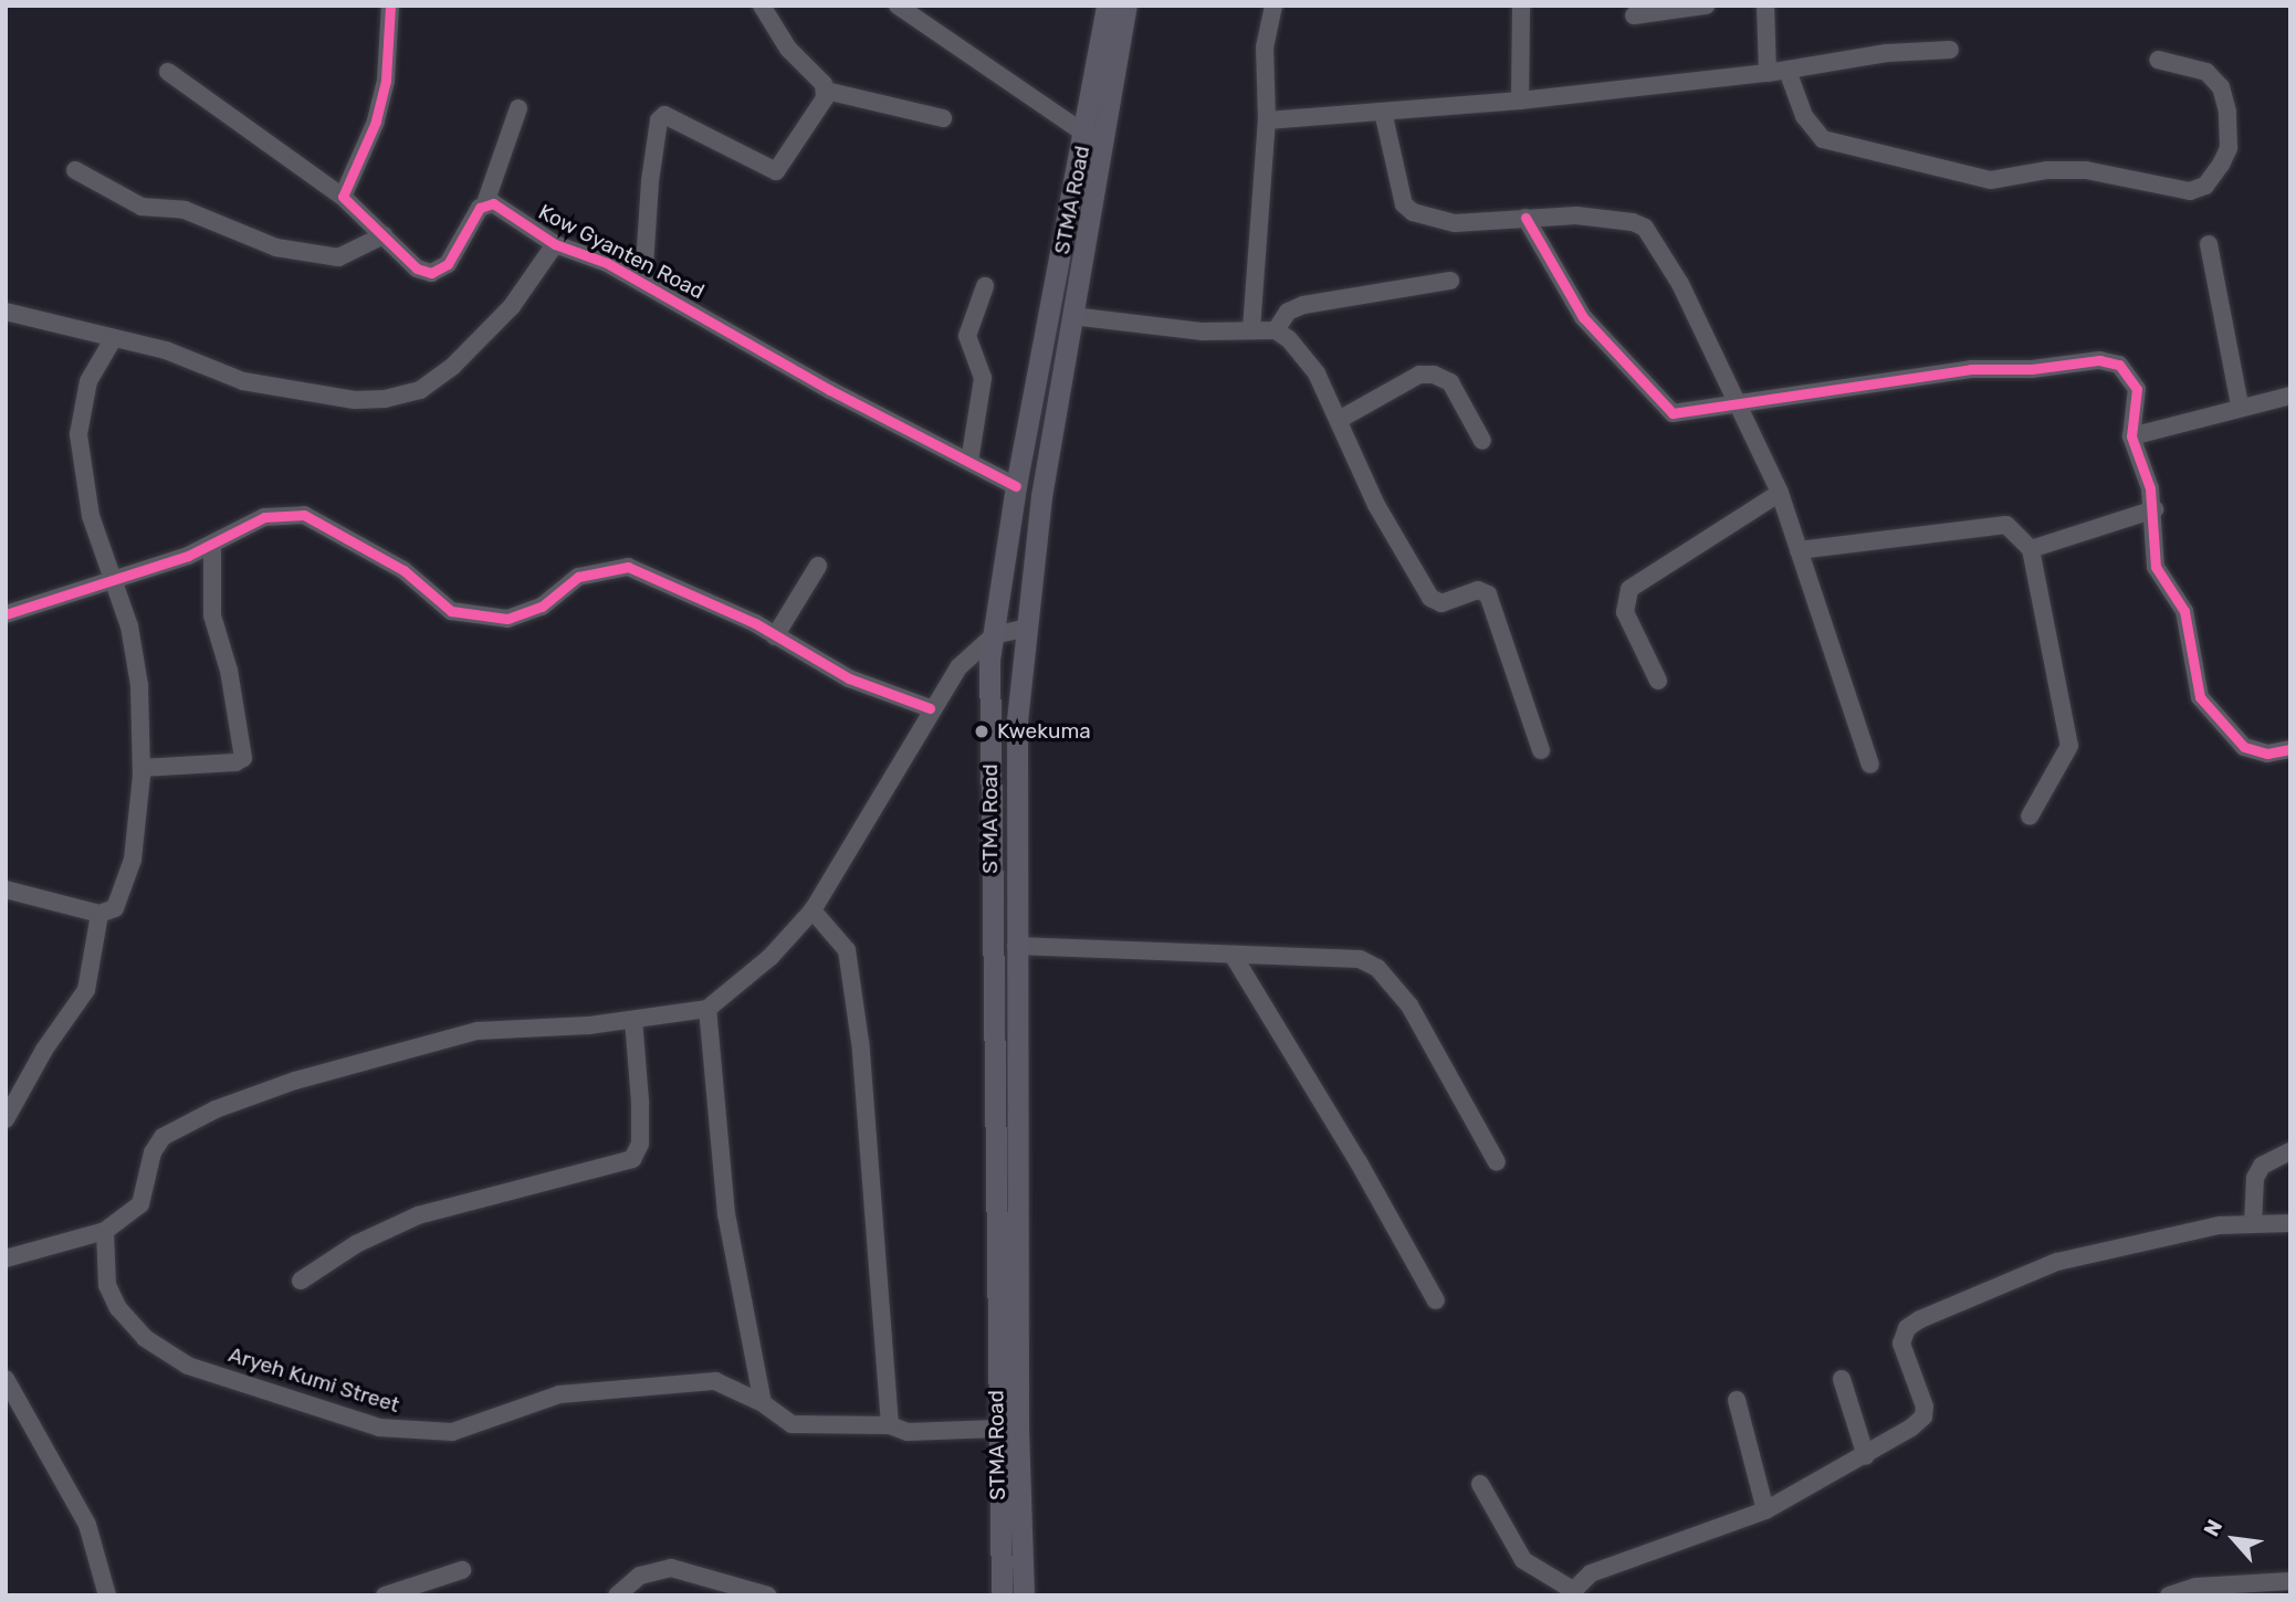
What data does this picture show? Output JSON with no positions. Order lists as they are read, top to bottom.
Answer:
{
  "streets": {
    "main road": ["STMA Road"],
    "street": ["Kow Gyanten Road", "Aryeh Kumi Street"]
  },
  "crossings": [
    ["STMA Road", "Kow Gyanten Road"],
    ["STMA Road", "Aryeh Kumi Street"]
  ],
  "places": ["Kwekuma"],
  "north": "top left"
}
